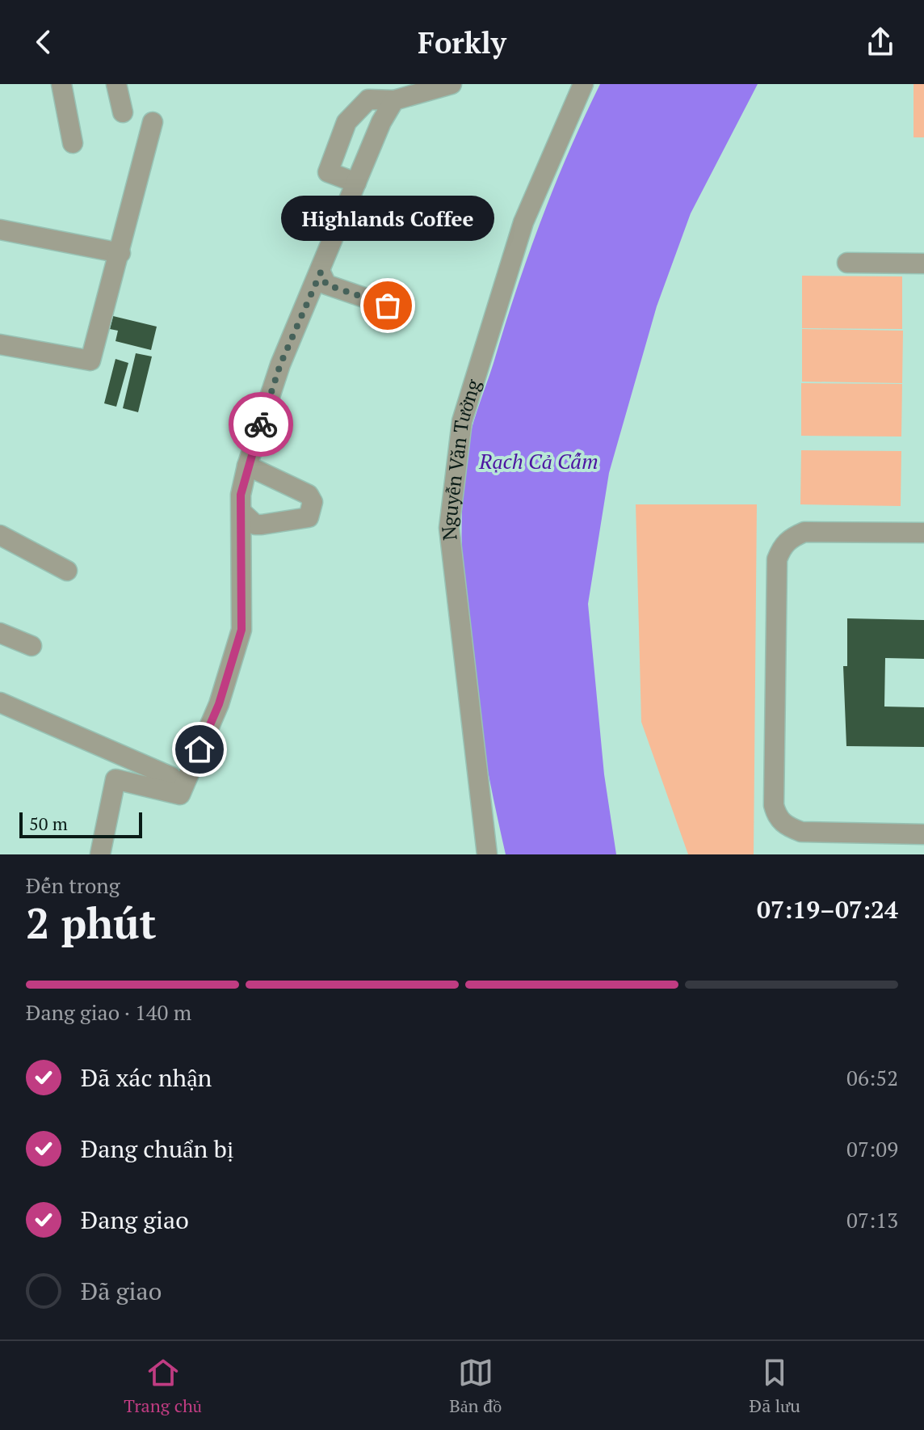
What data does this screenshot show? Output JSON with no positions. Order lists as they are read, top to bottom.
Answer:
{
  "streets": {
    "street": ["Nguyễn Văn Tưởng"]
  },
  "water": ["Rạch Cả Cấm"],
  "places": ["Highlands Coffee"],
  "scale_bar": "50 m",
  "page": {
    "header": "Forkly",
    "bubble": "Highlands Coffee",
    "scale": "50 m",
    "heading": ["2 phút", "Đến trong", "07:19–07:24"],
    "bar": "Đang giao · 140 m",
    "list": [
      ["Đã xác nhận", "06:52"],
      ["Đang chuẩn bị", "07:09"],
      ["Đang giao", "07:13"],
      "Đã giao"
    ],
    "tabs": ["Trang chủ", "Bản đồ", "Đã lưu"]
  }
}
